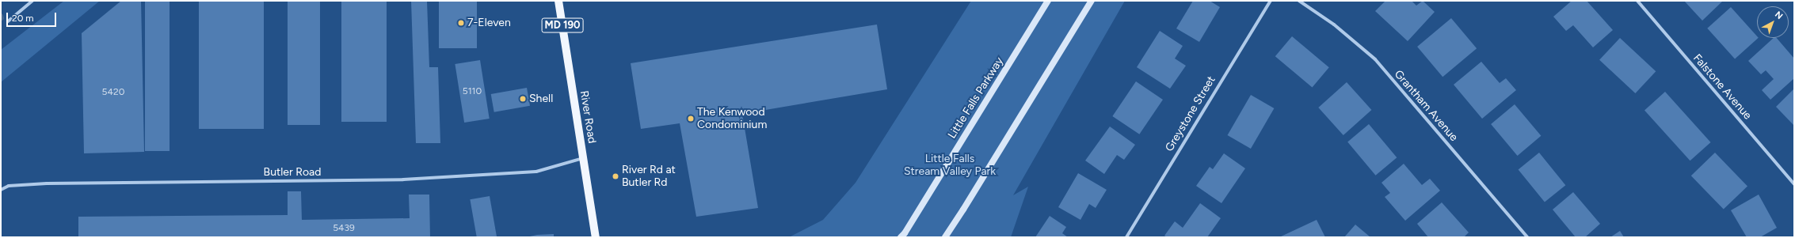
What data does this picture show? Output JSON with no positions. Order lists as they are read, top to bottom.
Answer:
{
  "streets": {
    "main road": ["MD 190", "Little Falls Parkway", "River Road"],
    "street": [
      "Falstone Avenue",
      "Grantham Avenue",
      "Greystone Street",
      "Butler Road"
    ]
  },
  "crossings": [
    ["River Road", "Butler Road"]
  ],
  "parks": ["Little Falls Stream Valley Park"],
  "places": [
    "7-Eleven",
    "Shell",
    "The Kenwood Condominium",
    "River Rd at Butler Rd"
  ],
  "house_numbers": ["5110", "5420", "5439"],
  "scale_bar": "20 m",
  "north": "top right"
}
